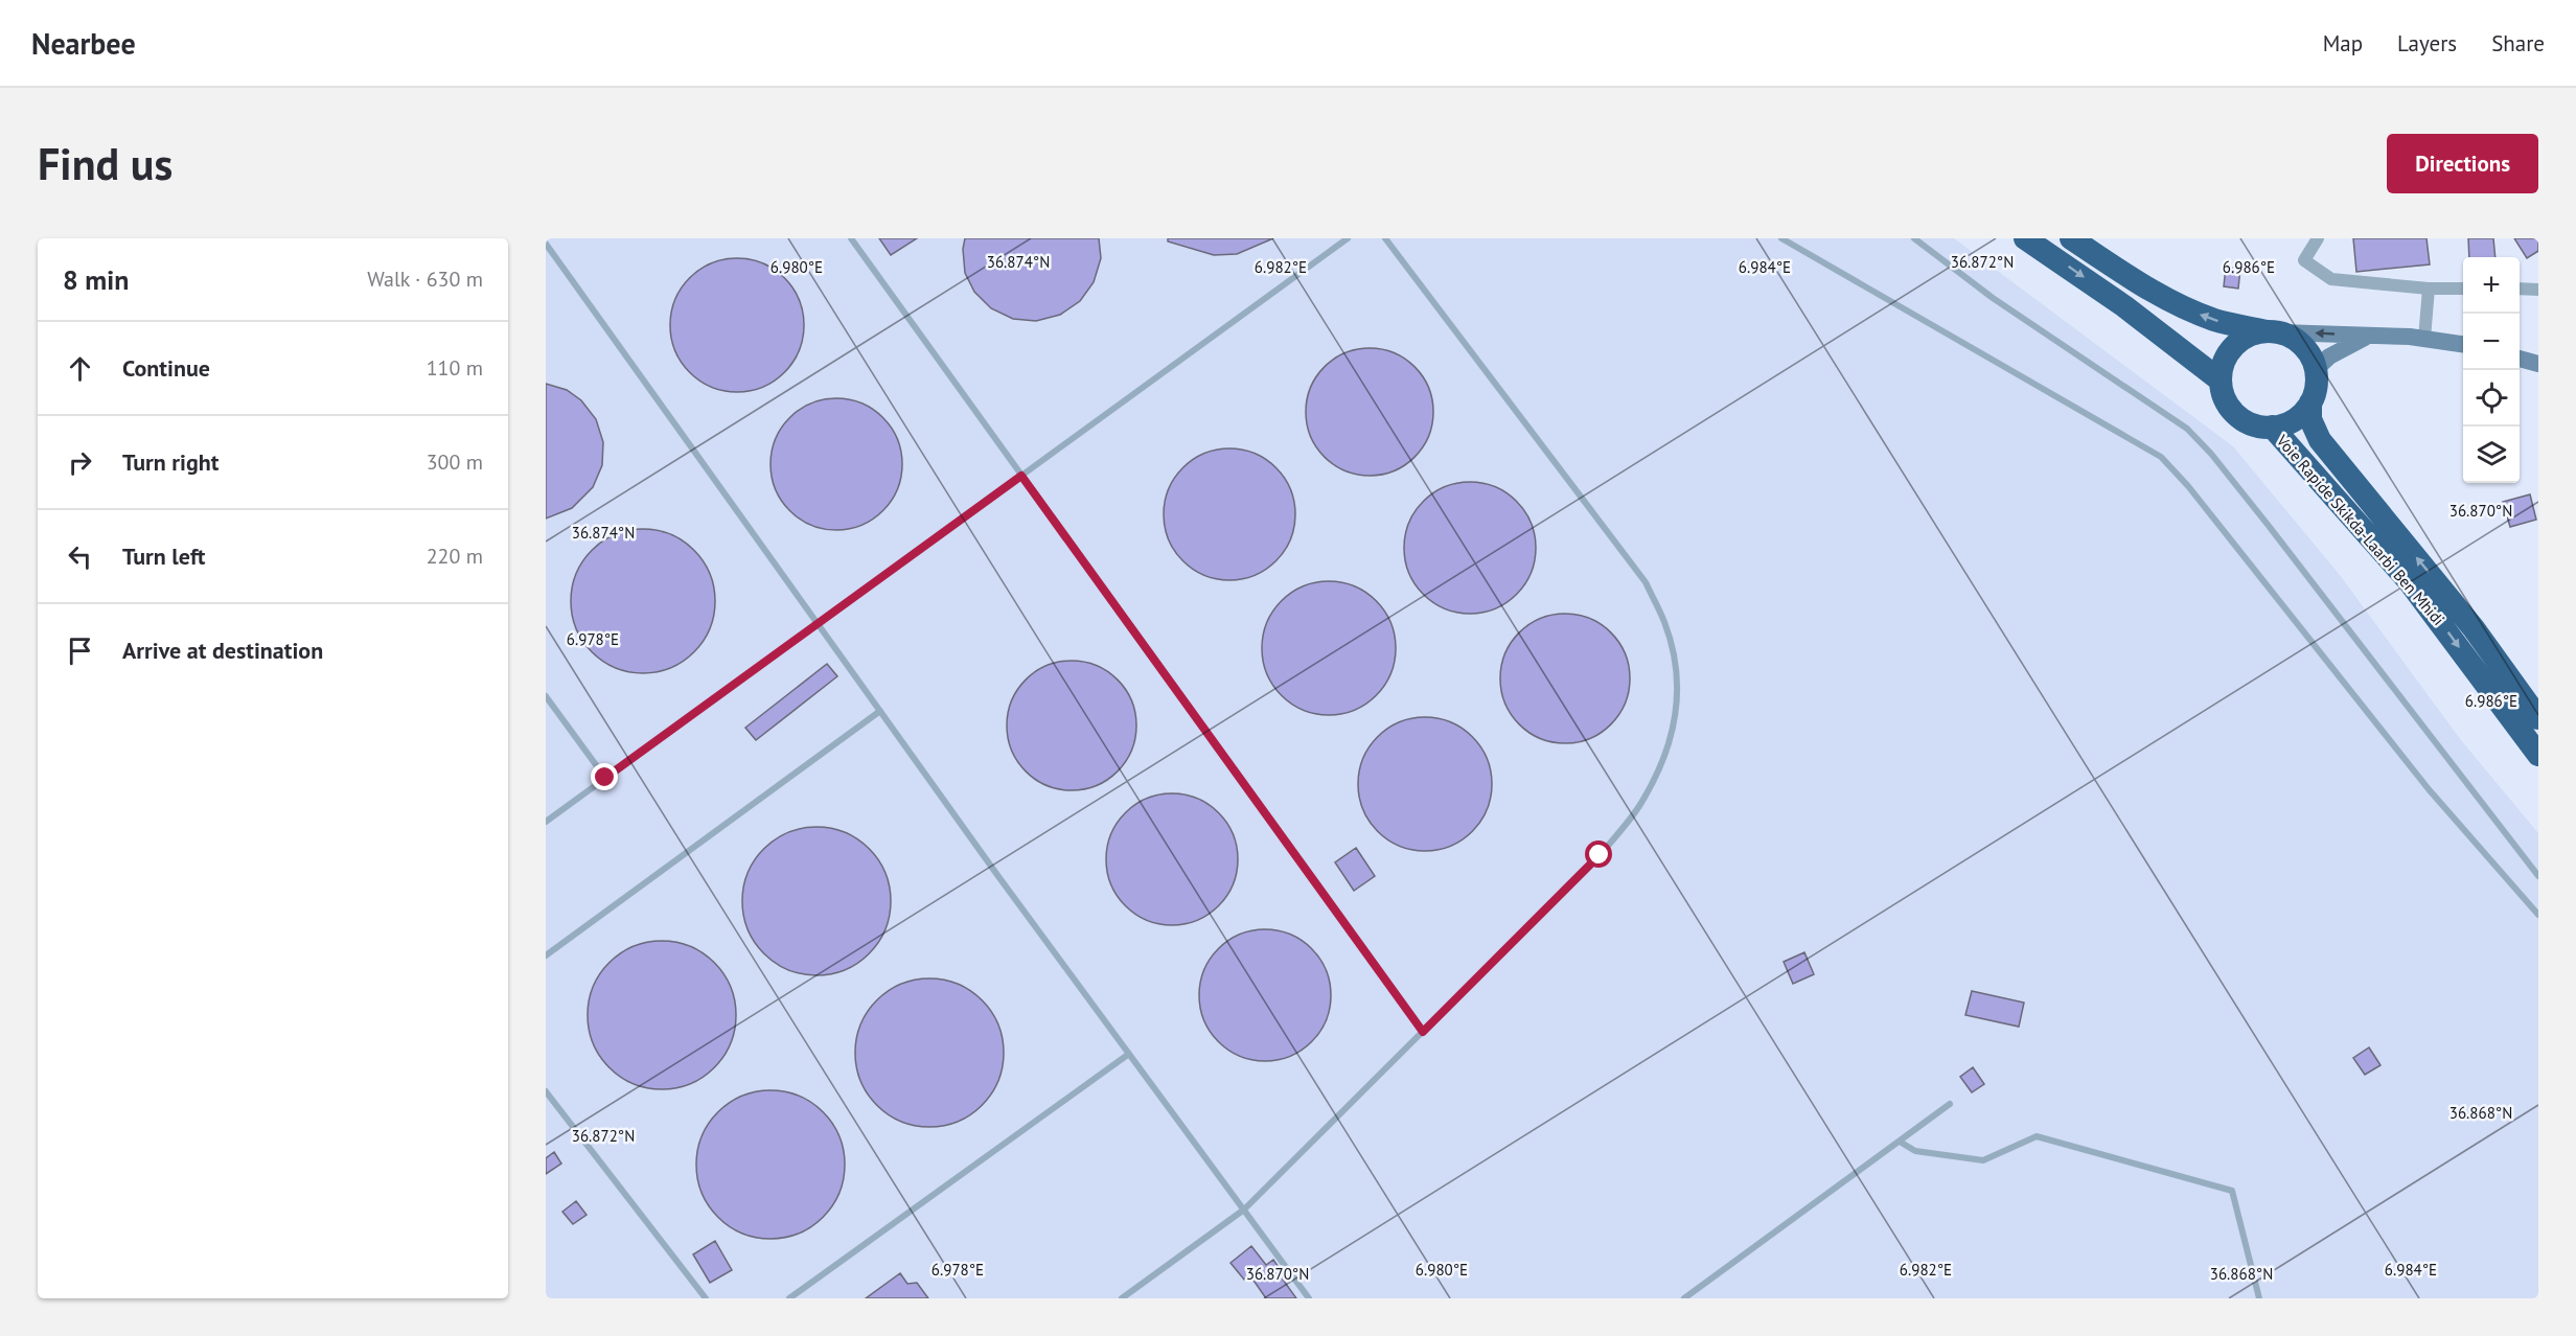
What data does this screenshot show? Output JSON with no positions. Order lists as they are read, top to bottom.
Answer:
{
  "streets": {
    "highway": ["Voie Rapide Skikda-Laarbi Ben Mhidi"]
  },
  "page": {
    "header": "Nearbee",
    "nav": ["Map", "Layers", "Share"],
    "buttons": "Directions",
    "title": "Find us",
    "heading": ["8 min", "Walk · 630 m"],
    "map_buttons": ["+", "−"],
    "list": [
      ["Continue", "110 m"],
      ["Turn right", "300 m"],
      ["Turn left", "220 m"],
      "Arrive at destination"
    ]
  },
  "coordinates": [
    "36.874°N",
    "36.872°N",
    "6.986°E",
    "6.980°E",
    "6.982°E",
    "6.984°E",
    "36.870°N",
    "6.978°E",
    "36.868°N"
  ]
}
